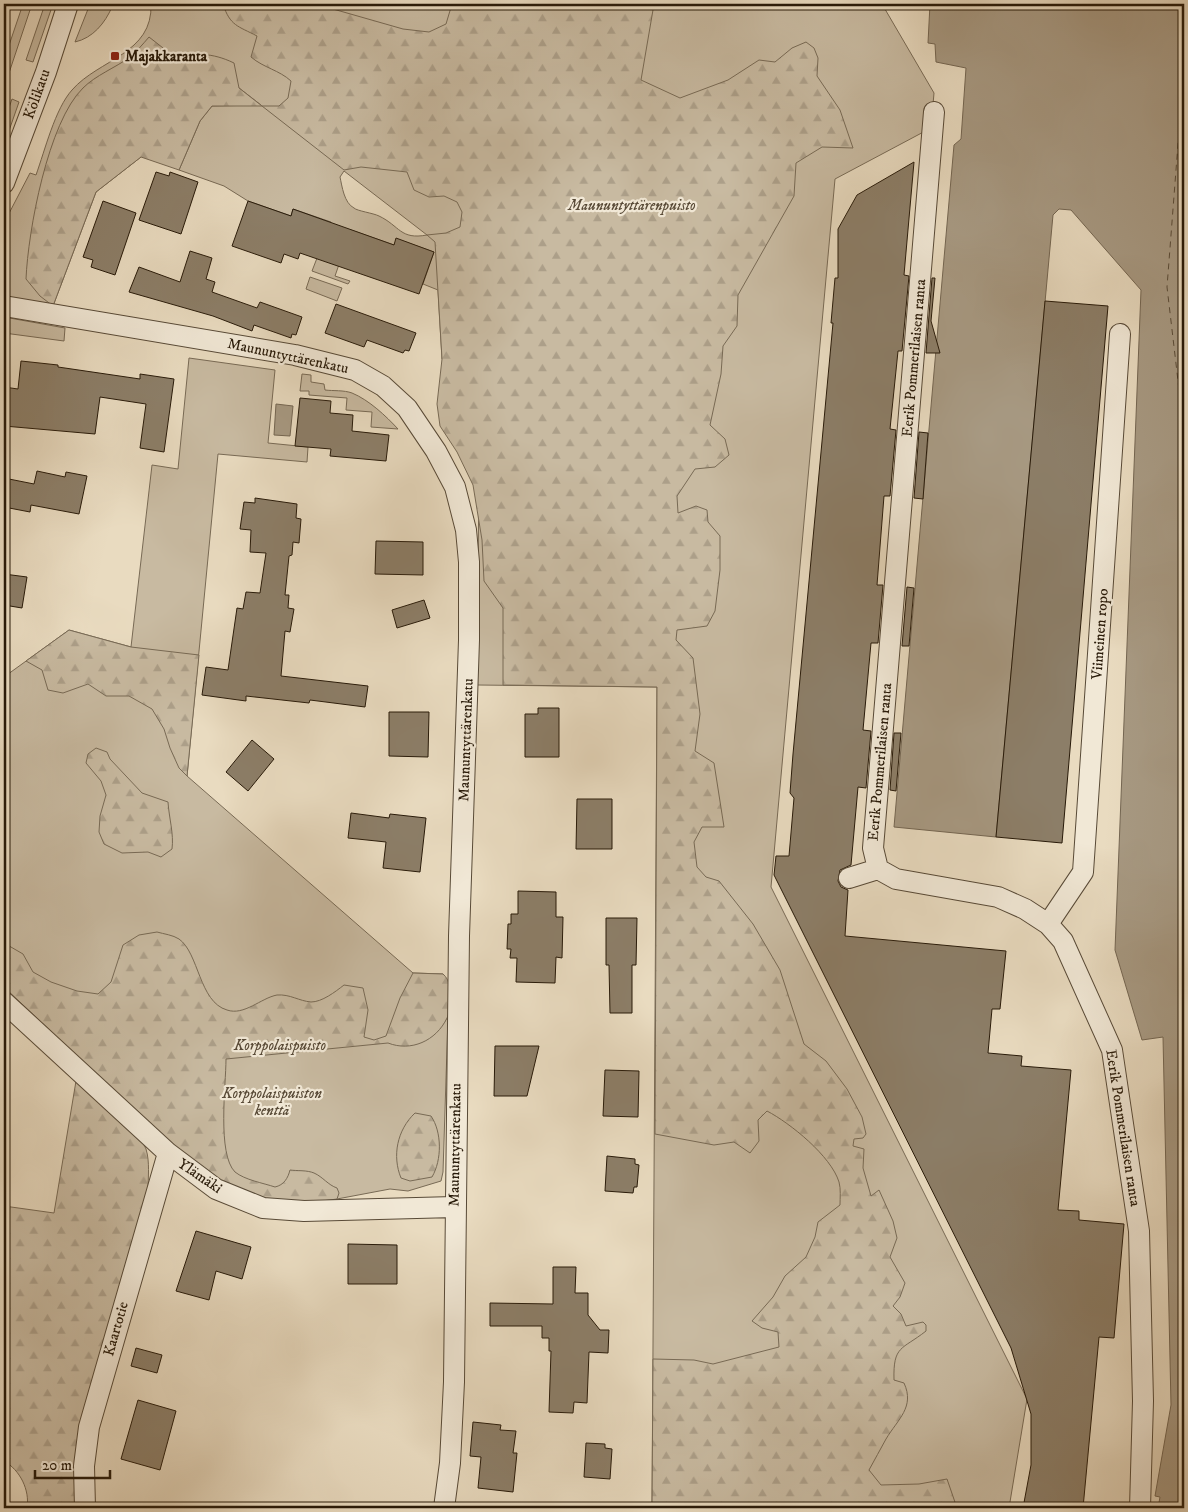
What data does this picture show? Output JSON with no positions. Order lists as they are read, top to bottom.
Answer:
{
  "streets": {
    "street": [
      "Kölikatu",
      "Maununtyttärenkatu",
      "Eerik Pommerilaisen ranta",
      "Viimeinen ropo",
      "Ylämäki",
      "Kaartotie"
    ]
  },
  "crossings": [
    ["Maununtyttärenkatu", "Ylämäki"],
    ["Eerik Pommerilaisen ranta", "Viimeinen ropo"],
    ["Ylämäki", "Kaartotie"]
  ],
  "parks": ["Maununtyttärenpuisto", "Korppolaispuisto", "Korppolaispuiston kenttä"],
  "places": {
    "transit": ["Majakkaranta"]
  },
  "scale_bar": "20 m"
}
